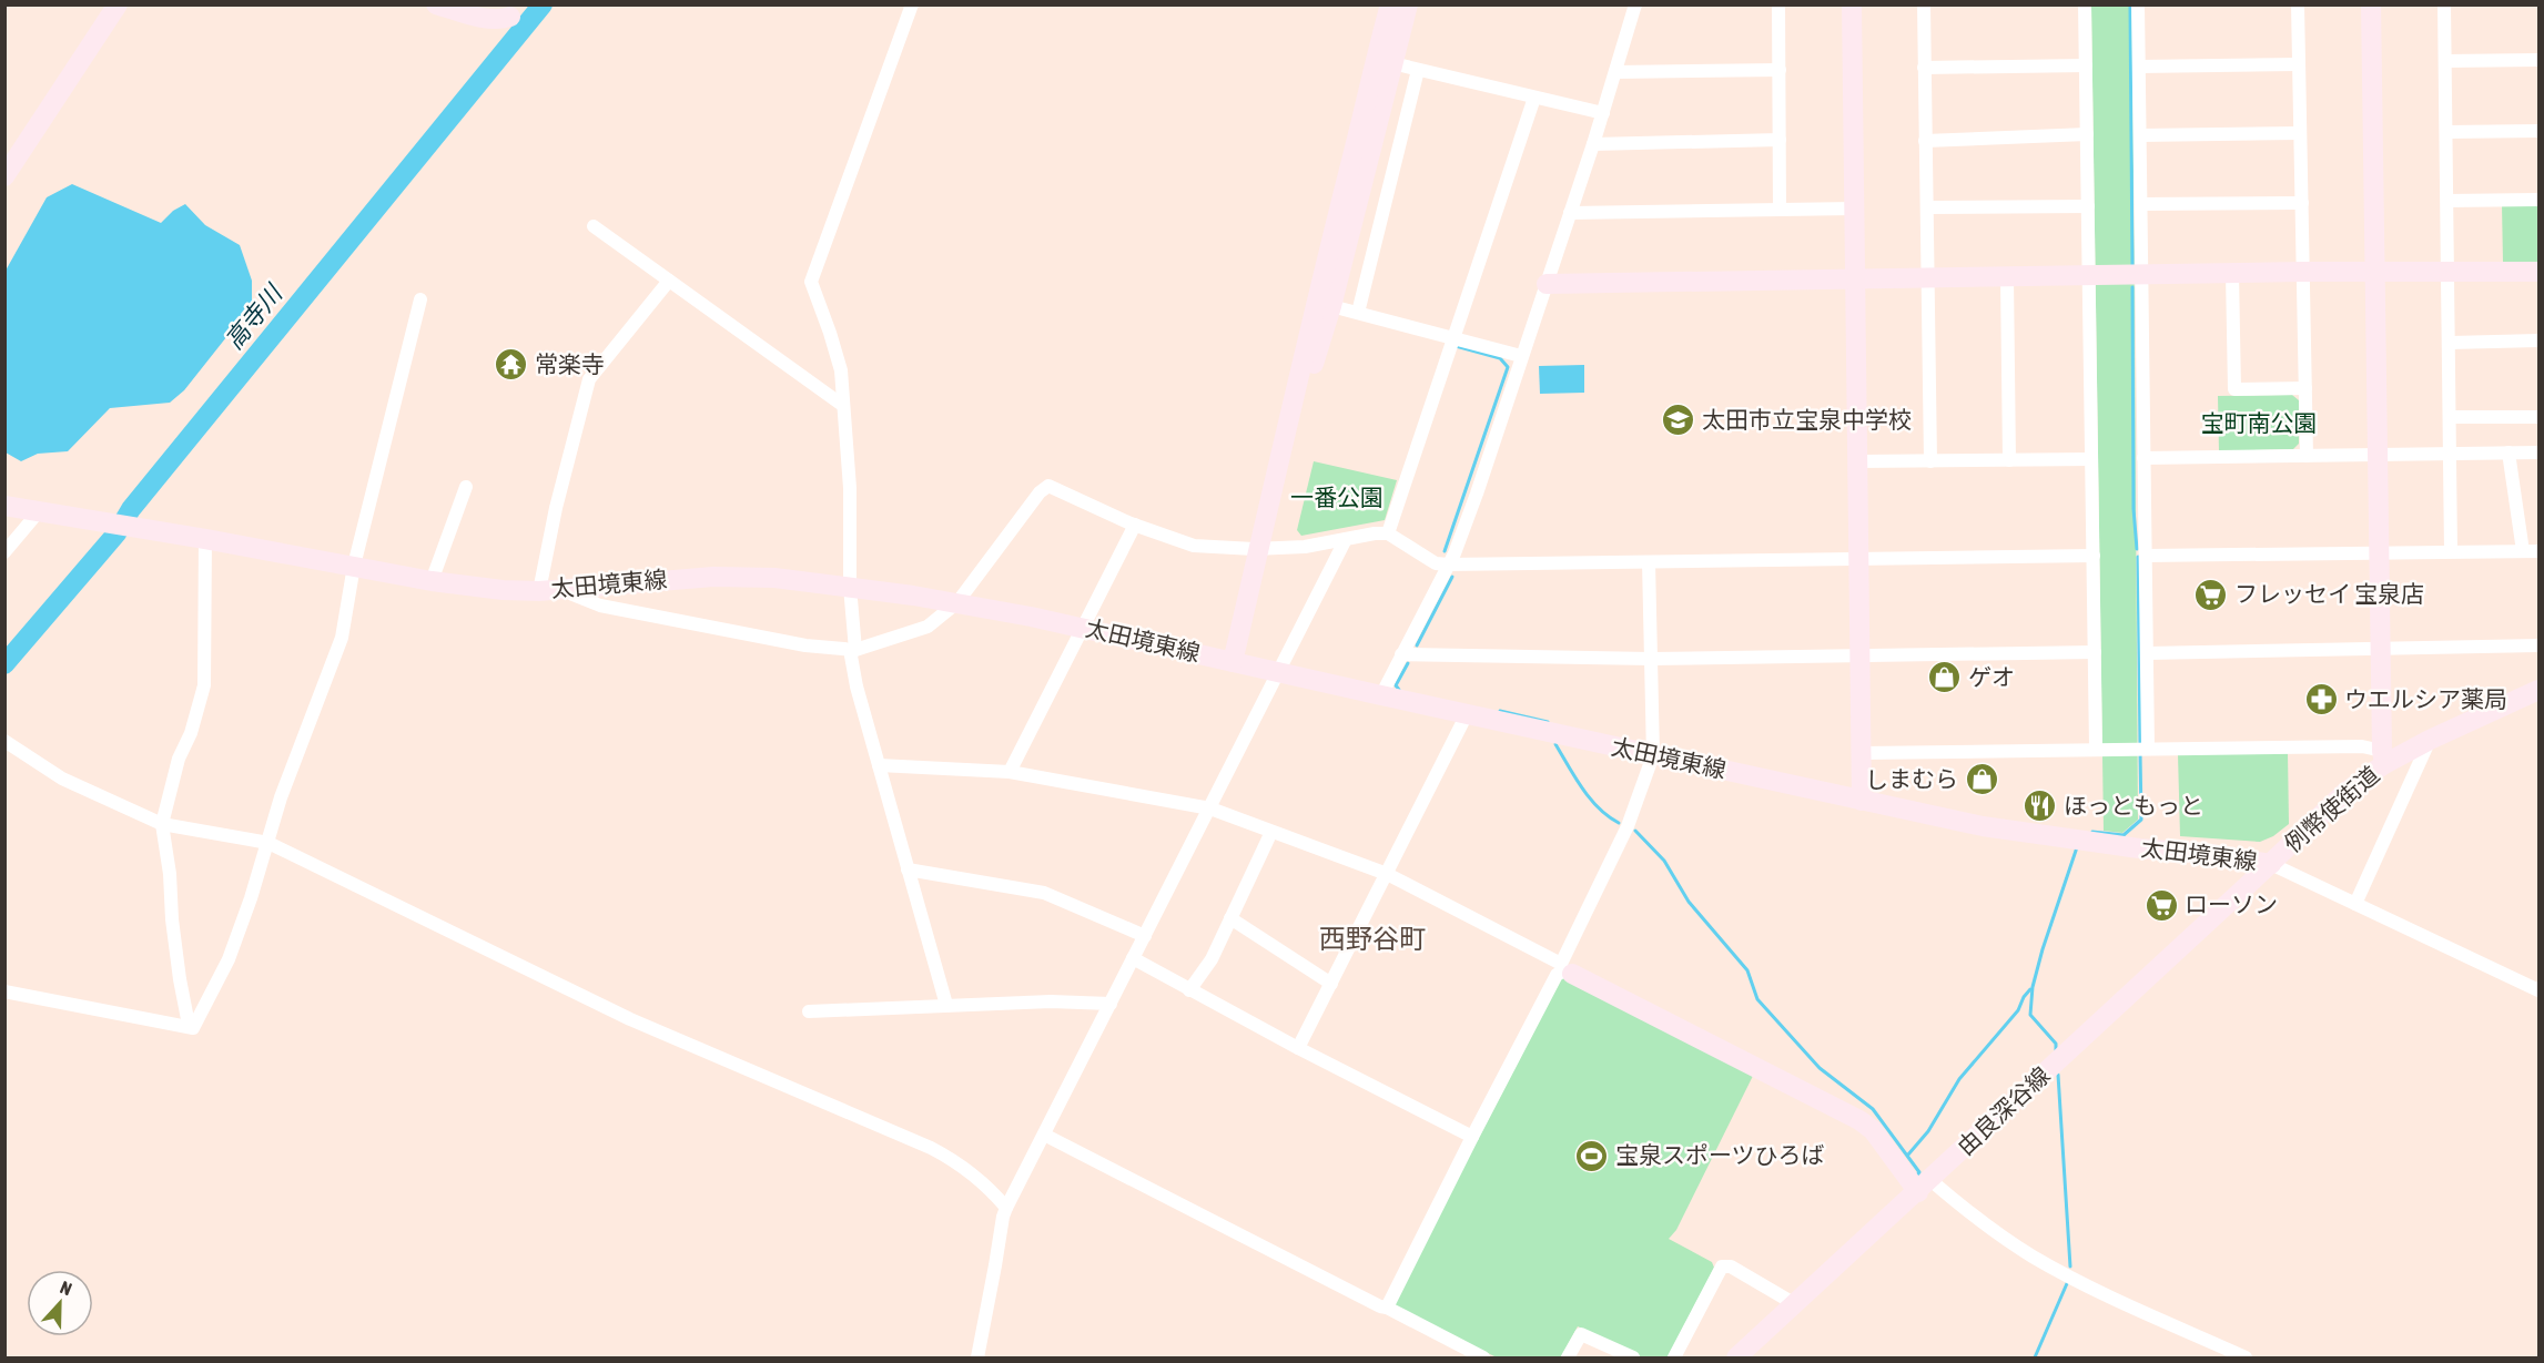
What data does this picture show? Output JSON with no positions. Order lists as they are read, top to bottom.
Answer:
{
  "streets": {
    "street": ["太田境東線", "例幣使街道", "由良深谷線"]
  },
  "crossings": [
    ["太田境東線", "例幣使街道"],
    ["太田境東線", "由良深谷線"],
    ["例幣使街道", "由良深谷線"]
  ],
  "districts": ["西野谷町"],
  "water": ["高寺川"],
  "parks": ["宝町南公園", "一番公園"],
  "places": {
    "temple": ["常楽寺"],
    "school or university": ["太田市立宝泉中学校"],
    "supermarket": ["フレッセイ 宝泉店", "ローソン"],
    "shop": ["ゲオ", "しまむら"],
    "pharmacy": ["ウエルシア薬局"],
    "restaurant": ["ほっともっと"],
    "sports": ["宝泉スポーツひろば"]
  },
  "north": "top"
}
